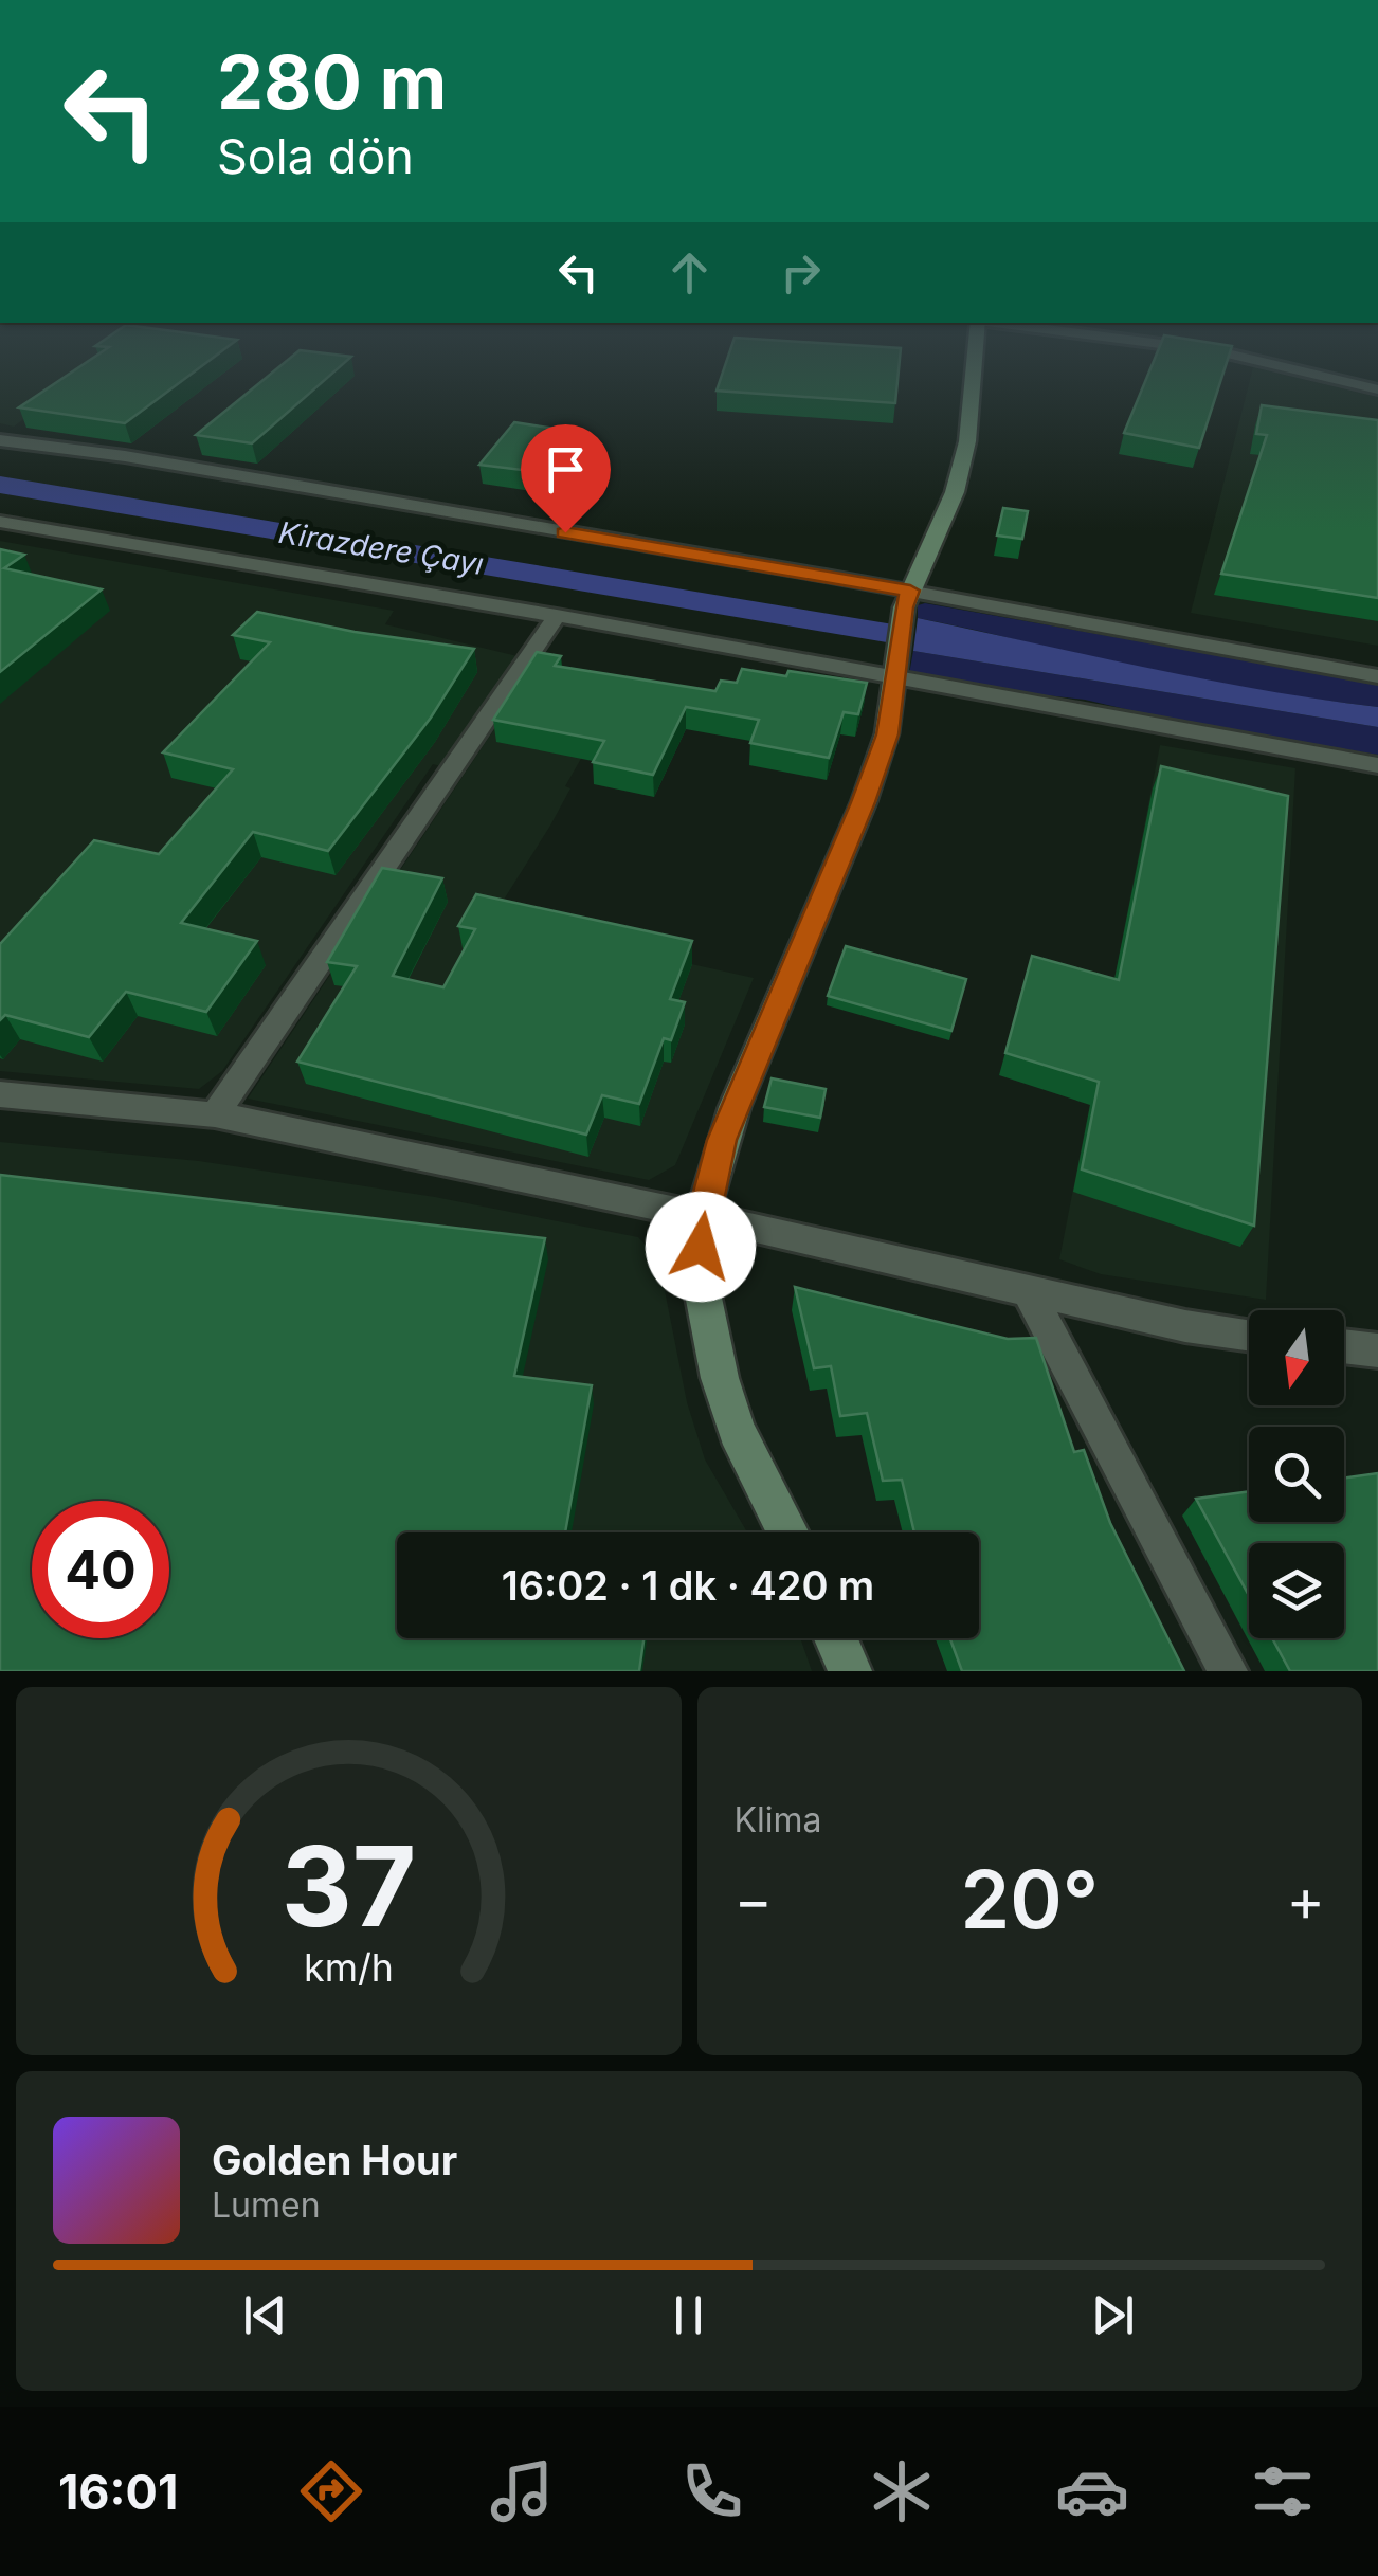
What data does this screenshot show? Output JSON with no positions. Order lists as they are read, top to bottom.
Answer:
{
  "water": ["Kirazdere Çayı"],
  "north": "bottom",
  "page": {
    "turn": ["280 m", "Sola dön"],
    "limit": "40",
    "trip": "16:02 · 1 dk · 420 m",
    "tile": "Klima",
    "heat": ["−", "20°", "+"],
    "song": ["Golden Hour", "Lumen"],
    "tabs": "16:01",
    "gauge": ["37", "km/h"]
  }
}
